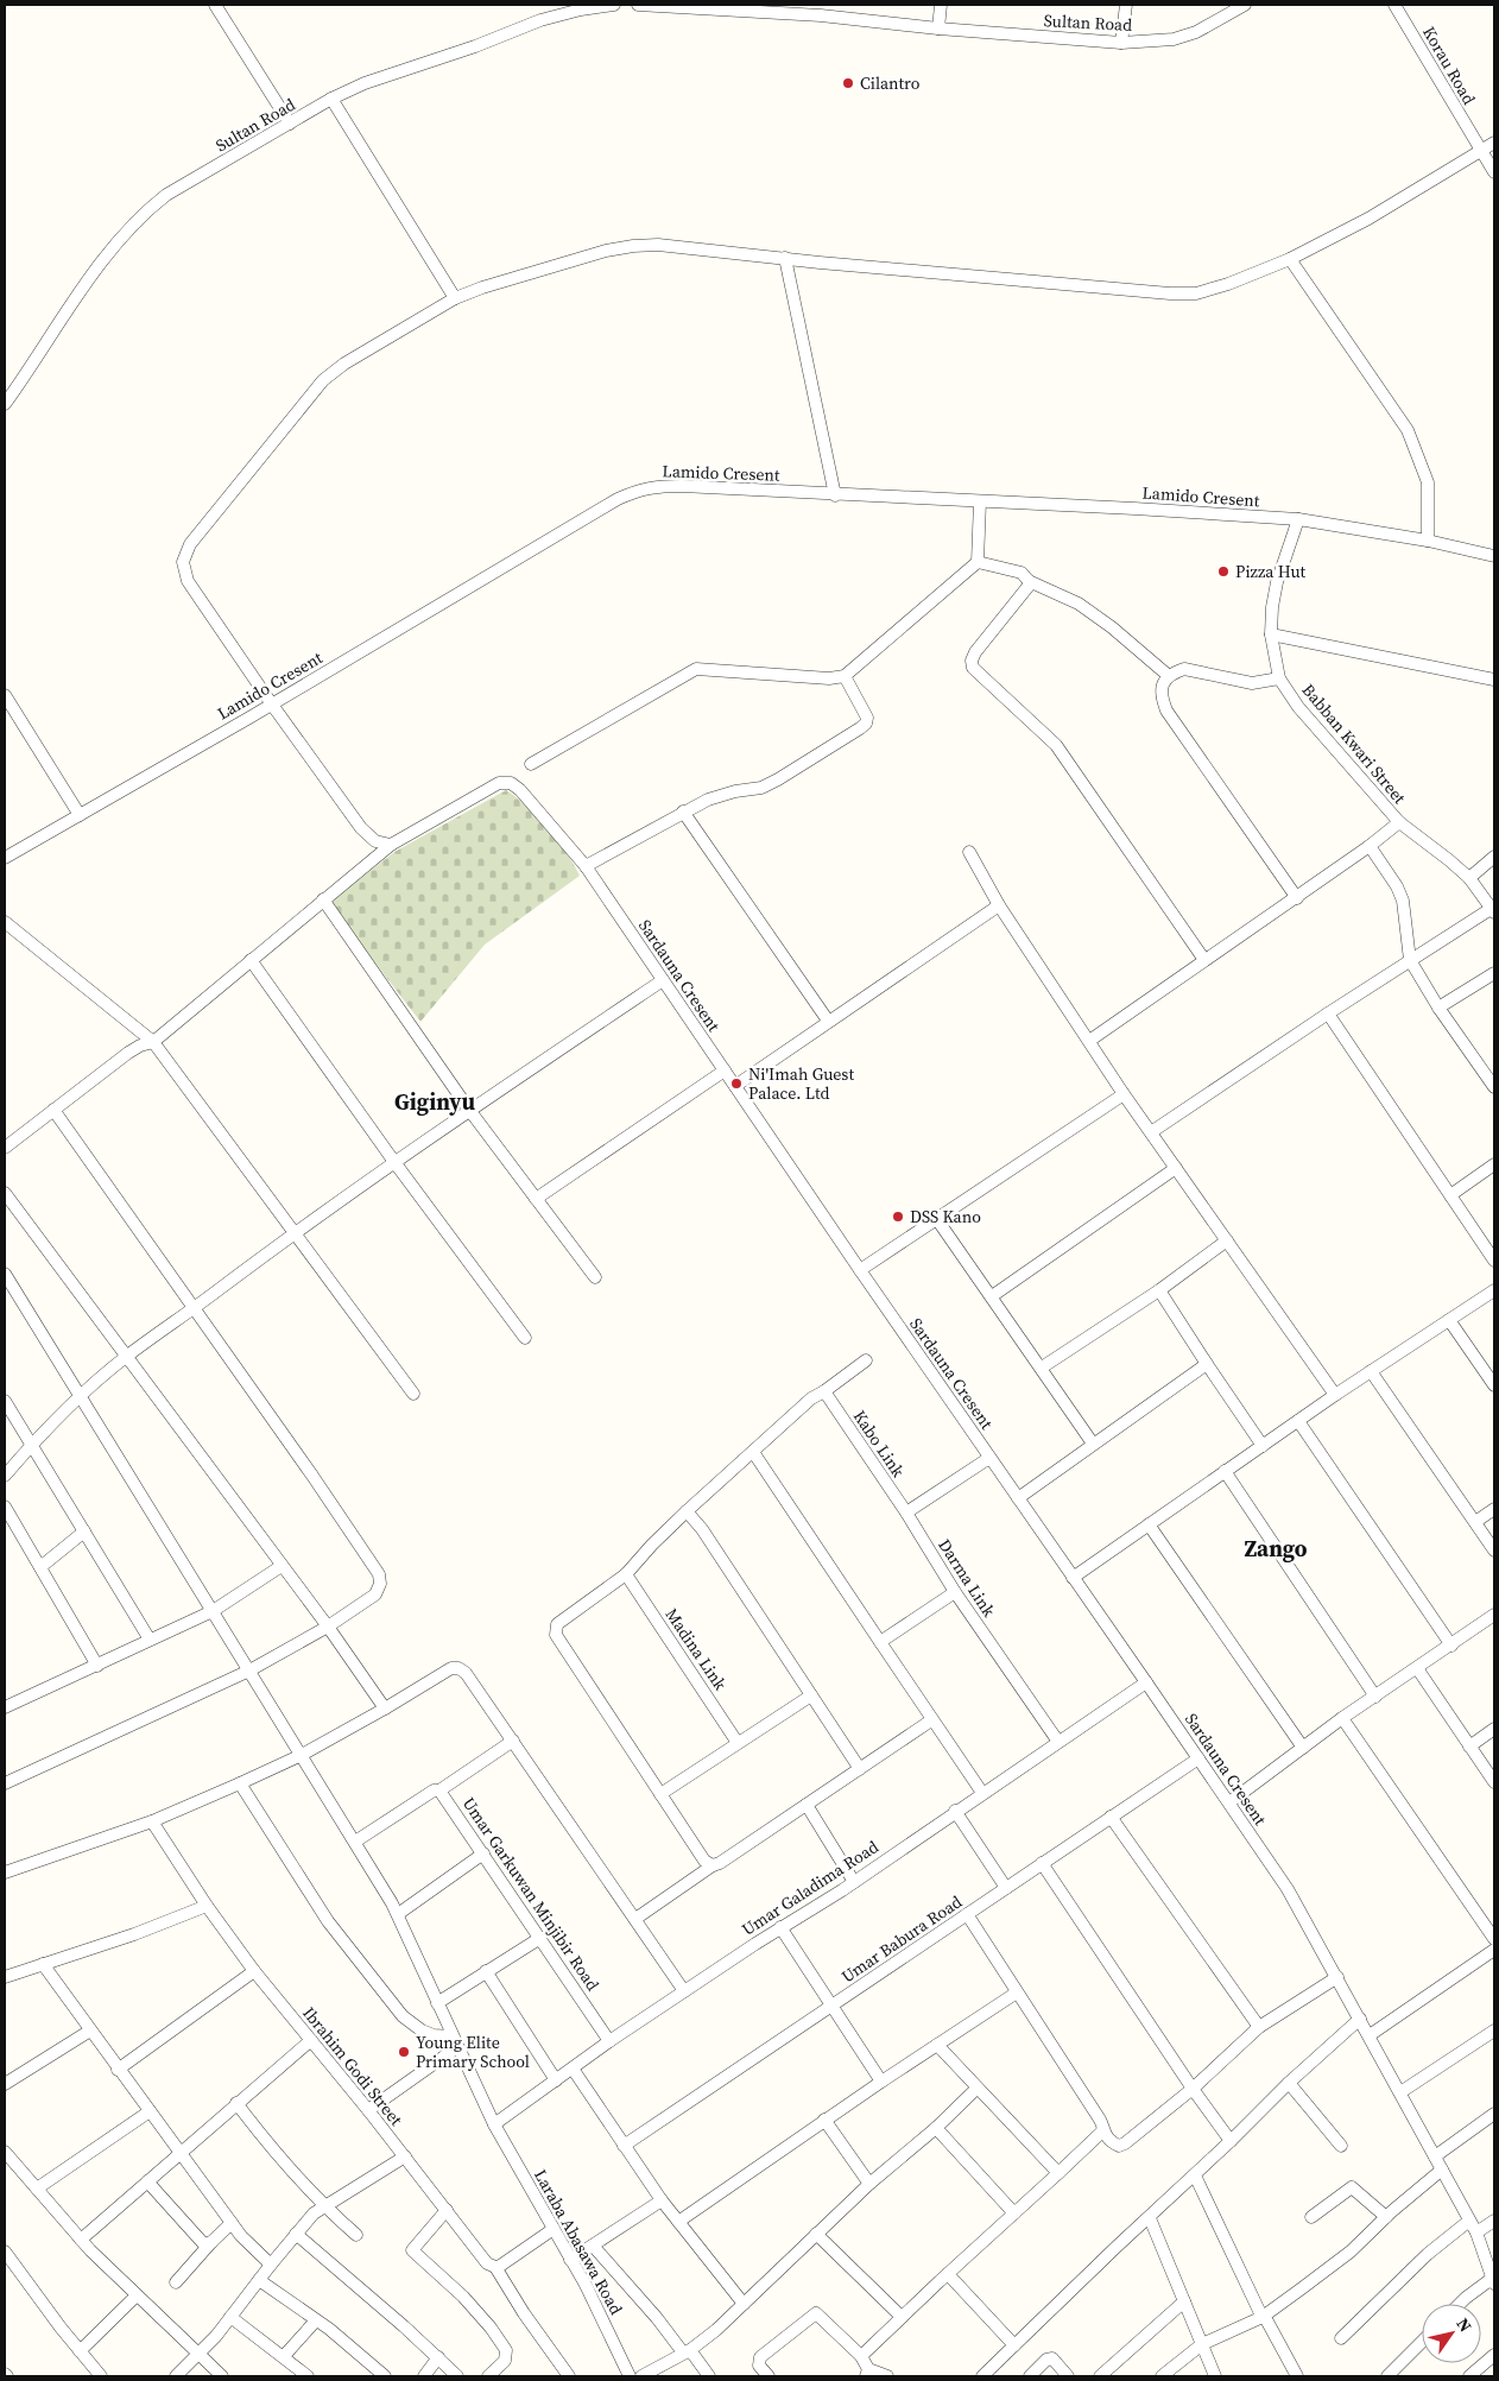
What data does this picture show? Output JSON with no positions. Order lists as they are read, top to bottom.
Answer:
{
  "streets": {
    "street": [
      "Sultan Road",
      "Korau Road",
      "Lamido Cresent",
      "Babban Kwari Street",
      "Sardauna Cresent",
      "Kabo Link",
      "Darma Link",
      "Madina Link",
      "Umar Galadima Road",
      "Umar Garkuwan Minjibir Road",
      "Umar Babura Road",
      "Ibrahim Godi Street",
      "Laraba Abasawa Road"
    ]
  },
  "crossings": [
    ["Lamido Cresent", "Babban Kwari Street"],
    ["Sardauna Cresent", "Umar Galadima Road"],
    ["Sardauna Cresent", "Umar Babura Road"],
    ["Kabo Link", "Darma Link"],
    ["Darma Link", "Umar Galadima Road"],
    ["Umar Galadima Road", "Umar Garkuwan Minjibir Road"],
    ["Umar Galadima Road", "Laraba Abasawa Road"],
    ["Umar Garkuwan Minjibir Road", "Laraba Abasawa Road"]
  ],
  "districts": ["Giginyu", "Zango"],
  "places": [
    "Cilantro",
    "Pizza Hut",
    "Ni'Imah Guest Palace. Ltd",
    "DSS Kano",
    "Young Elite Primary School"
  ],
  "north": "top right"
}
